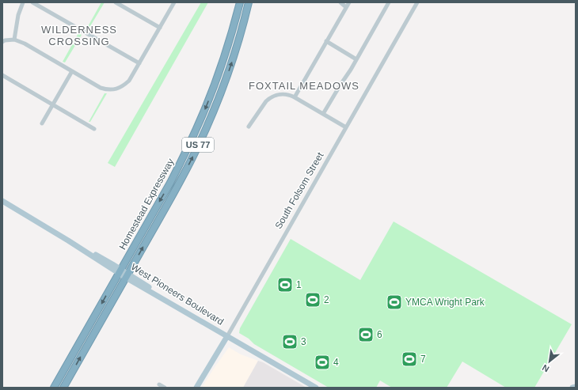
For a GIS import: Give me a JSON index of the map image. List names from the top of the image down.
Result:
{
  "streets": {
    "highway": ["US 77", "Homestead Expressway"],
    "main road": ["South Folsom Street", "West Pioneers Boulevard"]
  },
  "crossings": [
    ["South Folsom Street", "West Pioneers Boulevard"],
    ["Homestead Expressway", "West Pioneers Boulevard"]
  ],
  "districts": ["WILDERNESS CROSSING", "FOXTAIL MEADOWS"],
  "places": {
    "sports": [
      "1",
      "2",
      "YMCA Wright Park",
      "6",
      "3",
      "7",
      "4"
    ]
  },
  "north": "bottom left"
}
